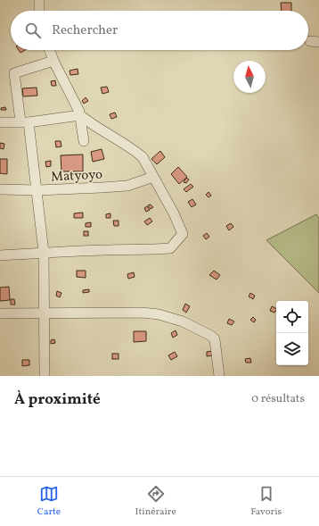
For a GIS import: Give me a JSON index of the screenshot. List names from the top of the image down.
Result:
{
  "streets": {
    "street": ["Matyoyo"]
  },
  "north": "top",
  "page": {
    "search": "Rechercher",
    "heading": ["À proximité", "0 résultats"],
    "nav": ["Carte", "Itinéraire", "Favoris"]
  }
}
